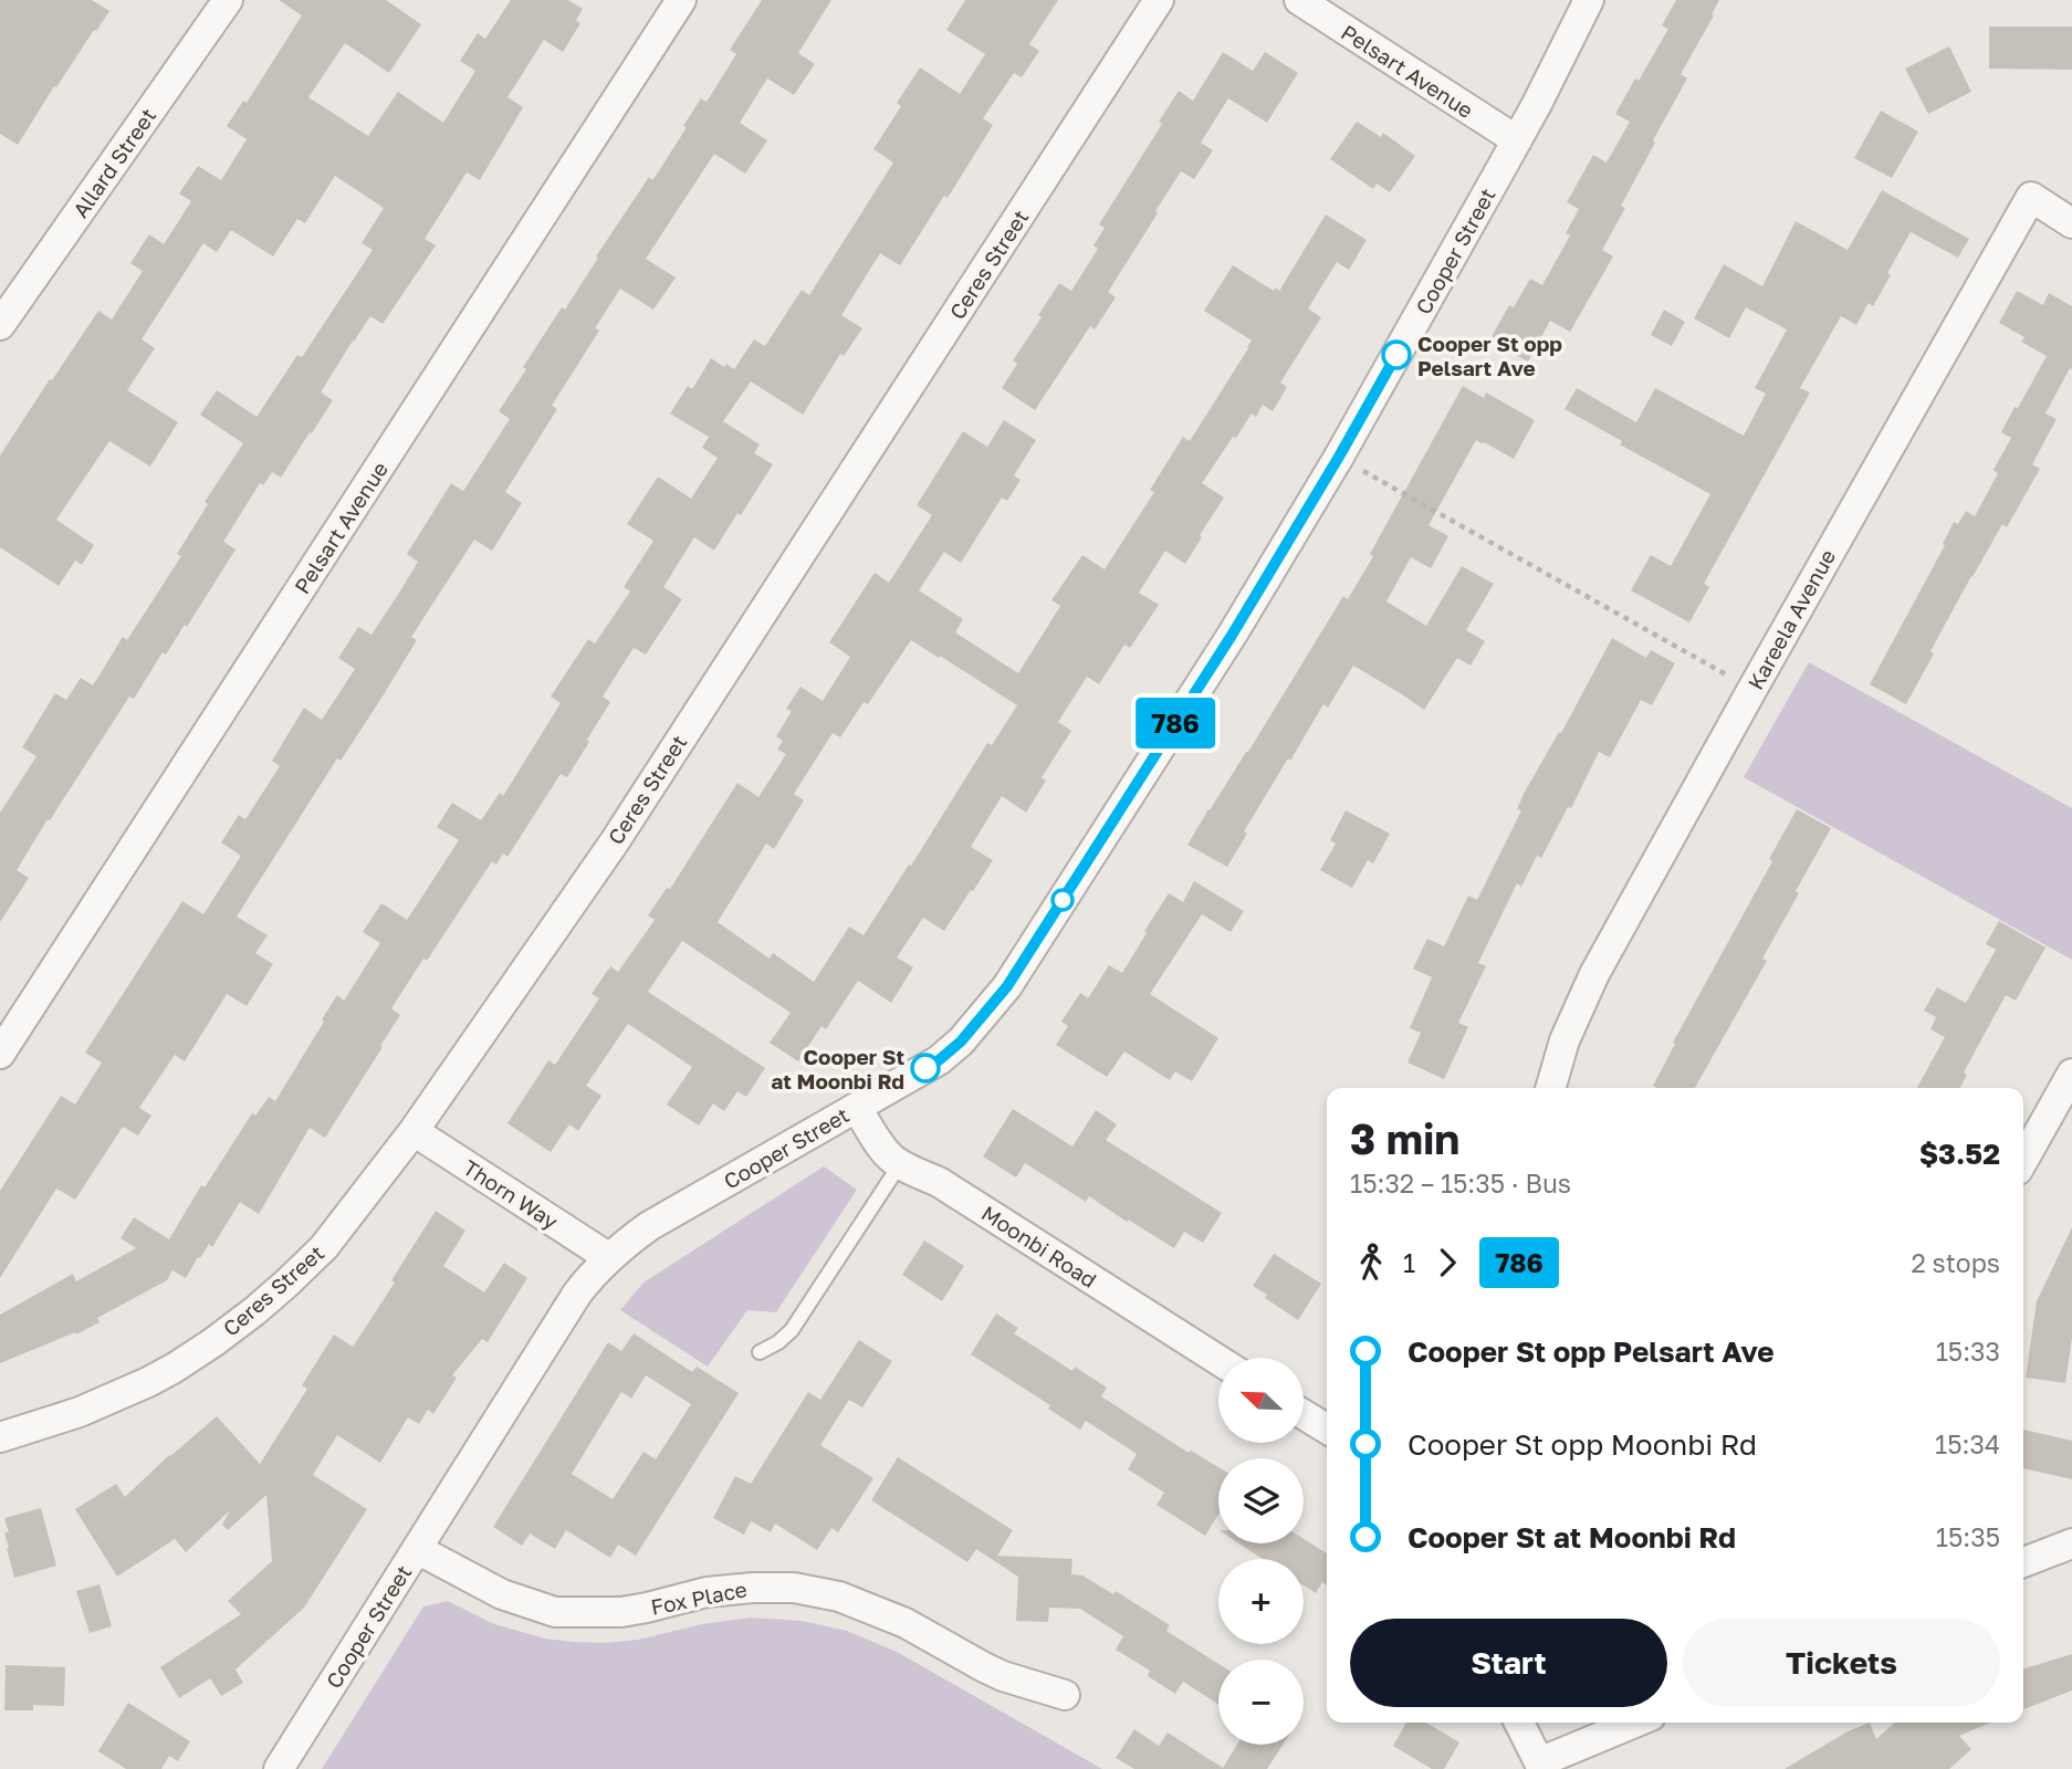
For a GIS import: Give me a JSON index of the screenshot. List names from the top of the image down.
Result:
{
  "streets": {
    "street": [
      "Pelsart Avenue",
      "Allard Street",
      "Cooper Street",
      "Ceres Street",
      "Kareela Avenue",
      "Thorn Way",
      "Moonbi Road",
      "Fox Place"
    ]
  },
  "crossings": [
    ["Pelsart Avenue", "Cooper Street"],
    ["Cooper Street", "Thorn Way"],
    ["Cooper Street", "Moonbi Road"],
    ["Cooper Street", "Fox Place"],
    ["Ceres Street", "Thorn Way"]
  ],
  "places": ["Cooper St opp Pelsart Ave", "Cooper St at Moonbi Rd"],
  "lines": ["bus line 786"],
  "north": "top left",
  "page": {
    "on_map": "786",
    "heading": ["3 min", "15:32 – 15:35 · Bus", "$3.52"],
    "legs": ["1", "786", "2 stops"],
    "list": [
      {
        "name": "Cooper St opp Pelsart Ave",
        "value": "15:33"
      },
      {
        "name": "Cooper St opp Moonbi Rd",
        "value": "15:34"
      },
      {
        "name": "Cooper St at Moonbi Rd",
        "value": "15:35"
      }
    ],
    "map_buttons": ["+", "−"],
    "buttons": ["Start", "Tickets"]
  }
}
